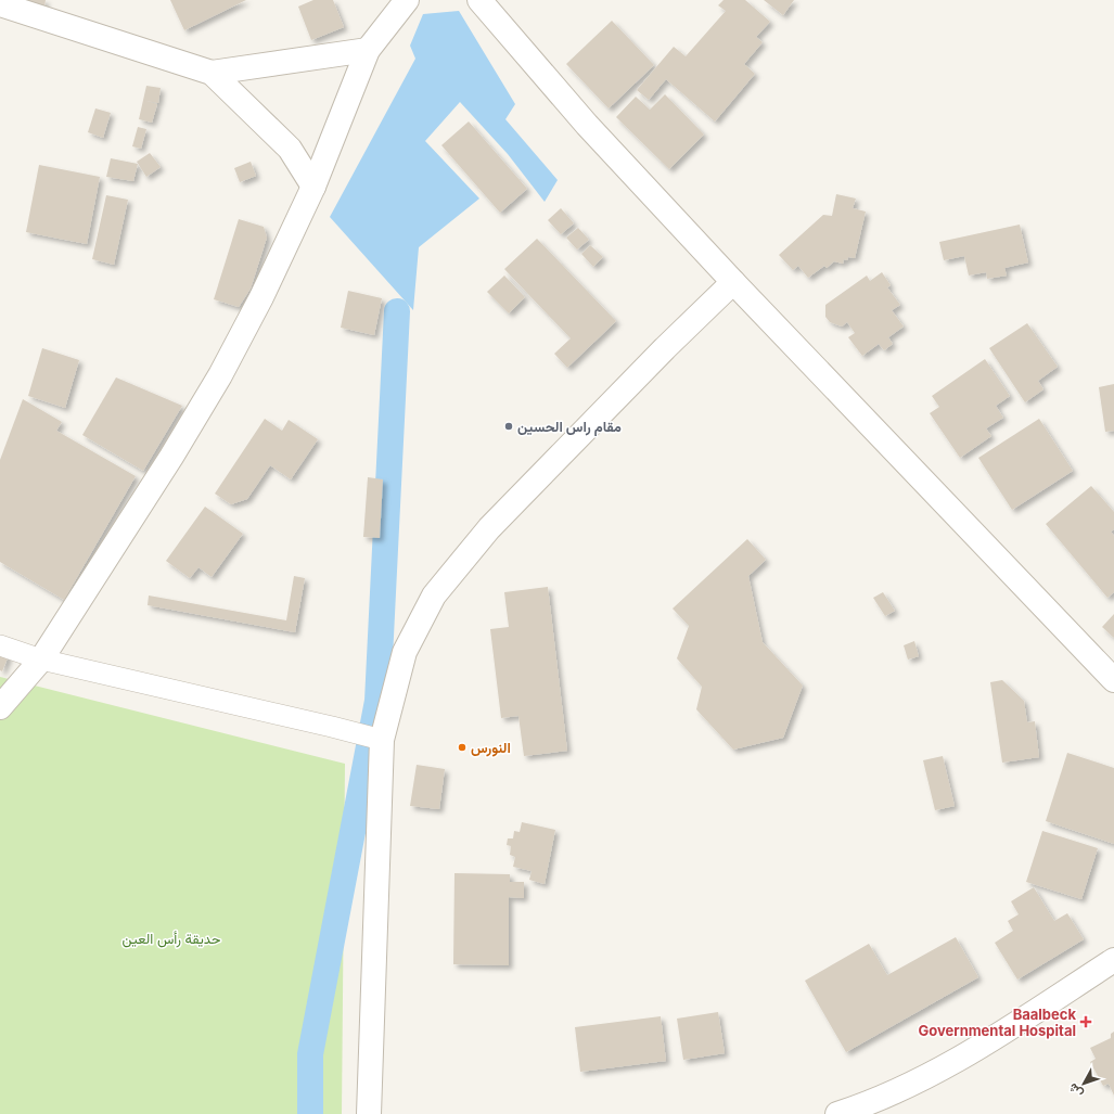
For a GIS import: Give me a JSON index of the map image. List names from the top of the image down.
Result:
{
  "parks": ["حديقة رأس العين"],
  "places": {
    "other": ["مقام راس الحسين", "النورس"],
    "health": ["Baalbeck Governmental Hospital"]
  },
  "north": "bottom left"
}
